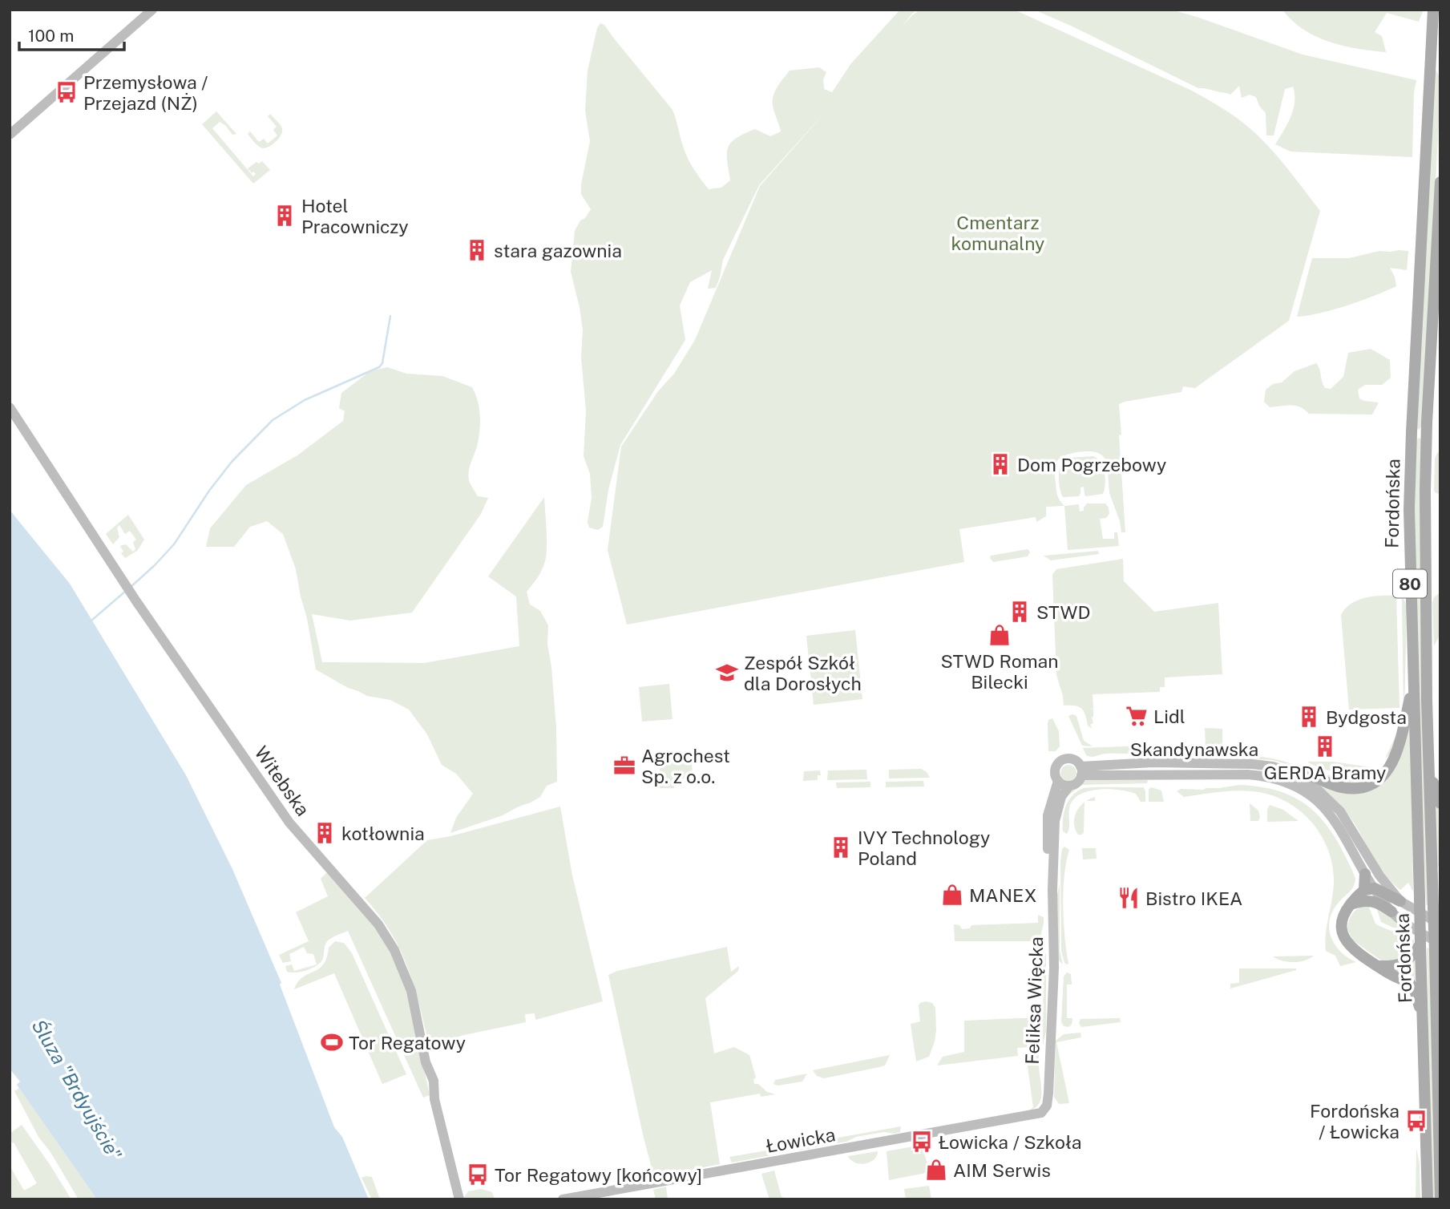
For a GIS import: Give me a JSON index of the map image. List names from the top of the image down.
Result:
{
  "streets": {
    "main road": ["Fordońska", "80"],
    "street": [
      "Skandynawska",
      "Witebska",
      "Feliksa Więcka",
      "Łowicka"
    ]
  },
  "crossings": [
    ["Skandynawska", "Feliksa Więcka"],
    ["Feliksa Więcka", "Łowicka"]
  ],
  "water": ["Śluza \"Brdyujście\""],
  "parks": ["Cmentarz komunalny"],
  "places": {
    "bus stop": [
      "Przemysłowa / Przejazd (NŻ)",
      "Fordońska / Łowicka",
      "Łowicka / Szkoła",
      "Tor Regatowy [końcowy]"
    ],
    "building": [
      "Hotel Pracowniczy",
      "stara gazownia",
      "Dom Pogrzebowy",
      "STWD",
      "Bydgosta",
      "GERDA Bramy",
      "kotłownia",
      "IVY Technology Poland"
    ],
    "shop": ["STWD Roman Bilecki", "MANEX", "AIM Serwis"],
    "school or university": ["Zespół Szkół dla Dorosłych"],
    "supermarket": ["Lidl"],
    "office": ["Agrochest Sp. z o.o."],
    "restaurant": ["Bistro IKEA"],
    "sports": ["Tor Regatowy"]
  },
  "scale_bar": "100 m"
}
